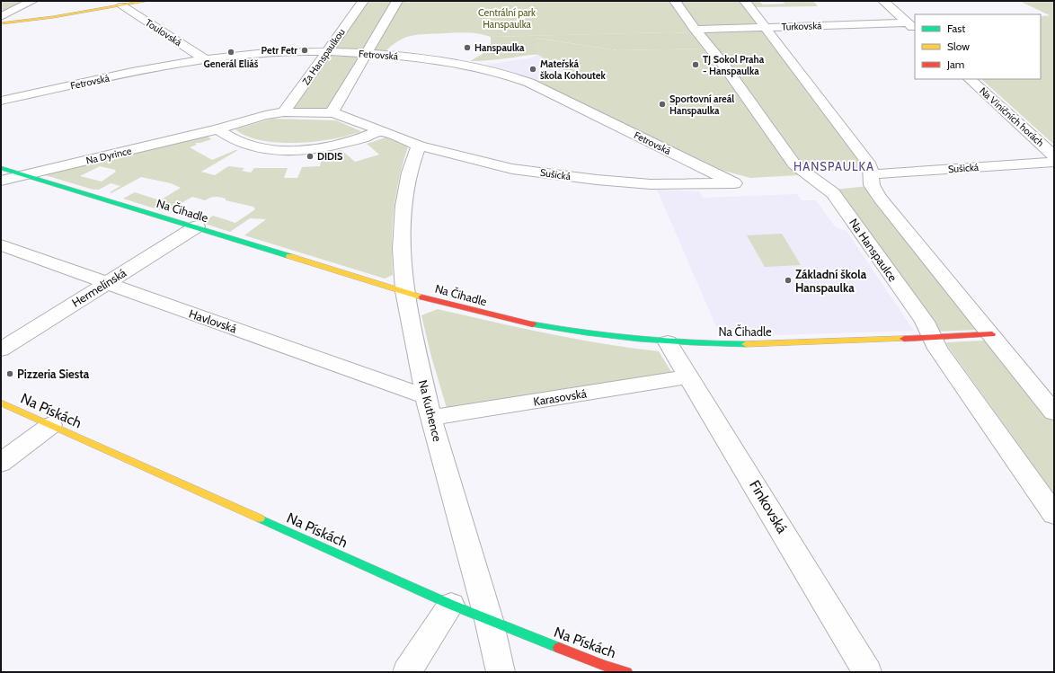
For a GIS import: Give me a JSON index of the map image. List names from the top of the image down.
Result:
{
  "streets": {
    "street": [
      "Turkovská",
      "Toulovská",
      "Fetrovská",
      "Za Hanspaulkou",
      "Na Viničních horách",
      "Na Dyrince",
      "Sušická",
      "Na Čihadle",
      "Na Hanspaulce",
      "Hermelínská",
      "Havlovská",
      "Karasovská",
      "Na Pískách",
      "Na Kuthence",
      "Finkovská"
    ]
  },
  "crossings": [
    ["Turkovská", "Na Hanspaulce"],
    ["Toulovská", "Fetrovská"],
    ["Fetrovská", "Za Hanspaulkou"],
    ["Fetrovská", "Sušická"],
    ["Na Dyrince", "Na Čihadle"],
    ["Sušická", "Na Kuthence"],
    ["Na Čihadle", "Na Hanspaulce"],
    ["Na Čihadle", "Hermelínská"],
    ["Na Čihadle", "Na Kuthence"],
    ["Na Čihadle", "Finkovská"],
    ["Hermelínská", "Havlovská"],
    ["Havlovská", "Karasovská"],
    ["Havlovská", "Na Kuthence"],
    ["Karasovská", "Na Kuthence"],
    ["Karasovská", "Finkovská"],
    ["Na Pískách", "Na Kuthence"]
  ],
  "districts": ["HANSPAULKA"],
  "parks": ["Centrální park Hanspaulka"],
  "places": [
    "Hanspaulka",
    "Petr Fetr",
    "Generál Eliáš",
    "TJ Sokol Praha - Hanspaulka",
    "Mateřská škola Kohoutek",
    "Sportovní areál Hanspaulka",
    "DIDIS",
    "Základní škola Hanspaulka",
    "Pizzeria Siesta"
  ],
  "legend": ["Fast", "Slow", "Jam"]
}
